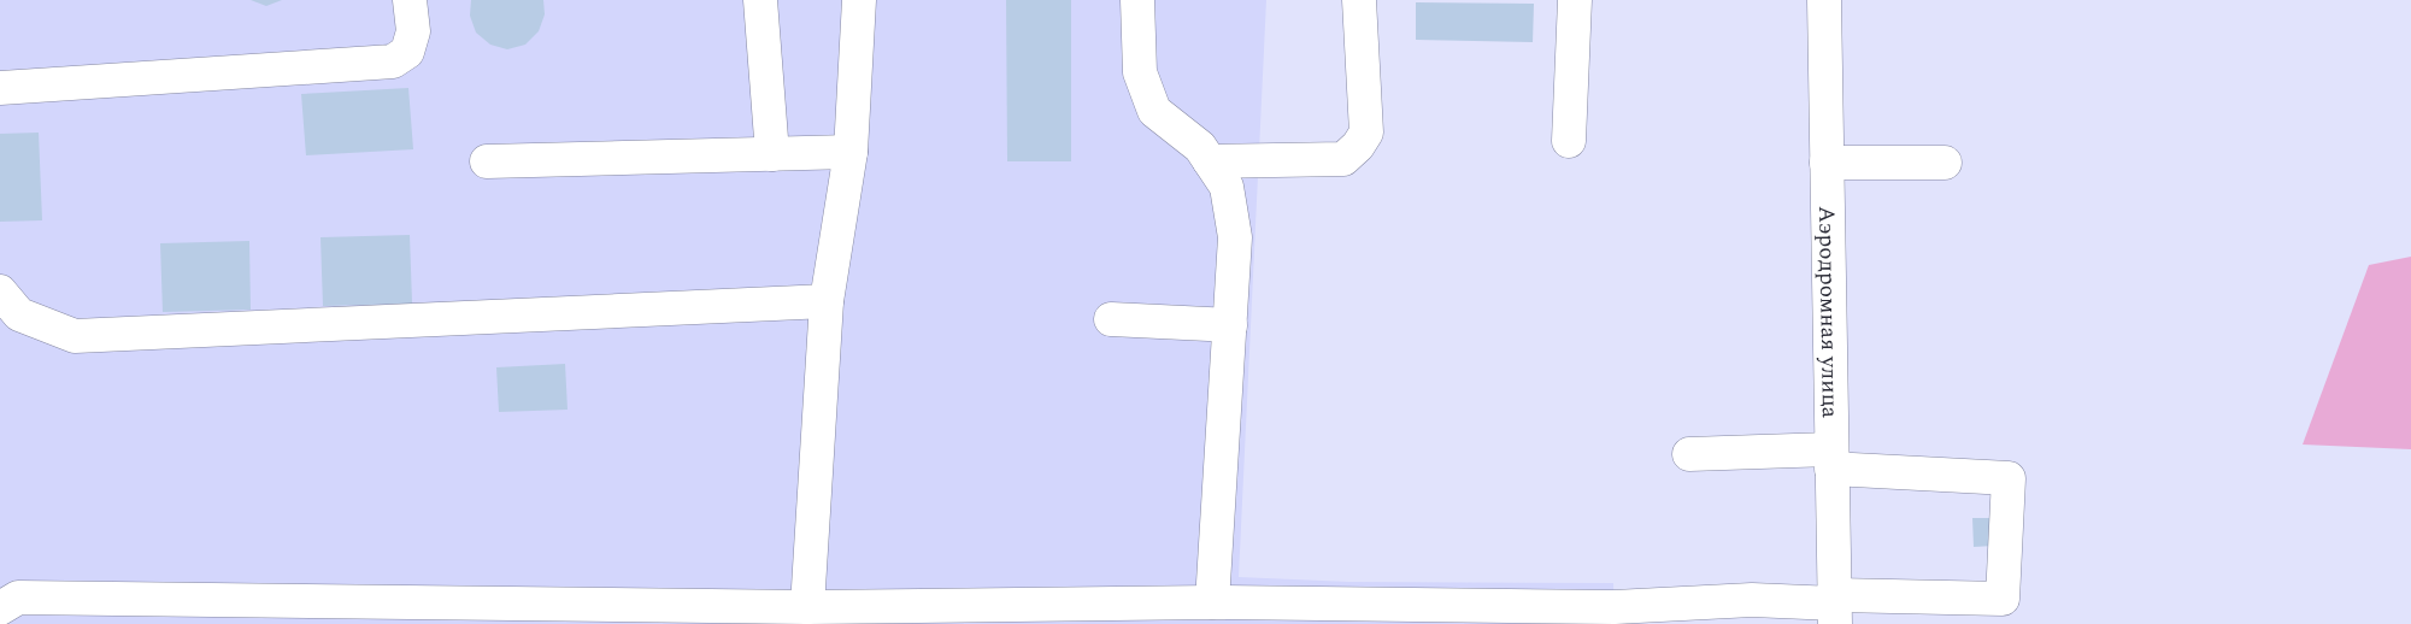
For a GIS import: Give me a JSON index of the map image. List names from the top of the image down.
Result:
{
  "streets": {
    "street": ["Аэродромная улица"]
  }
}
